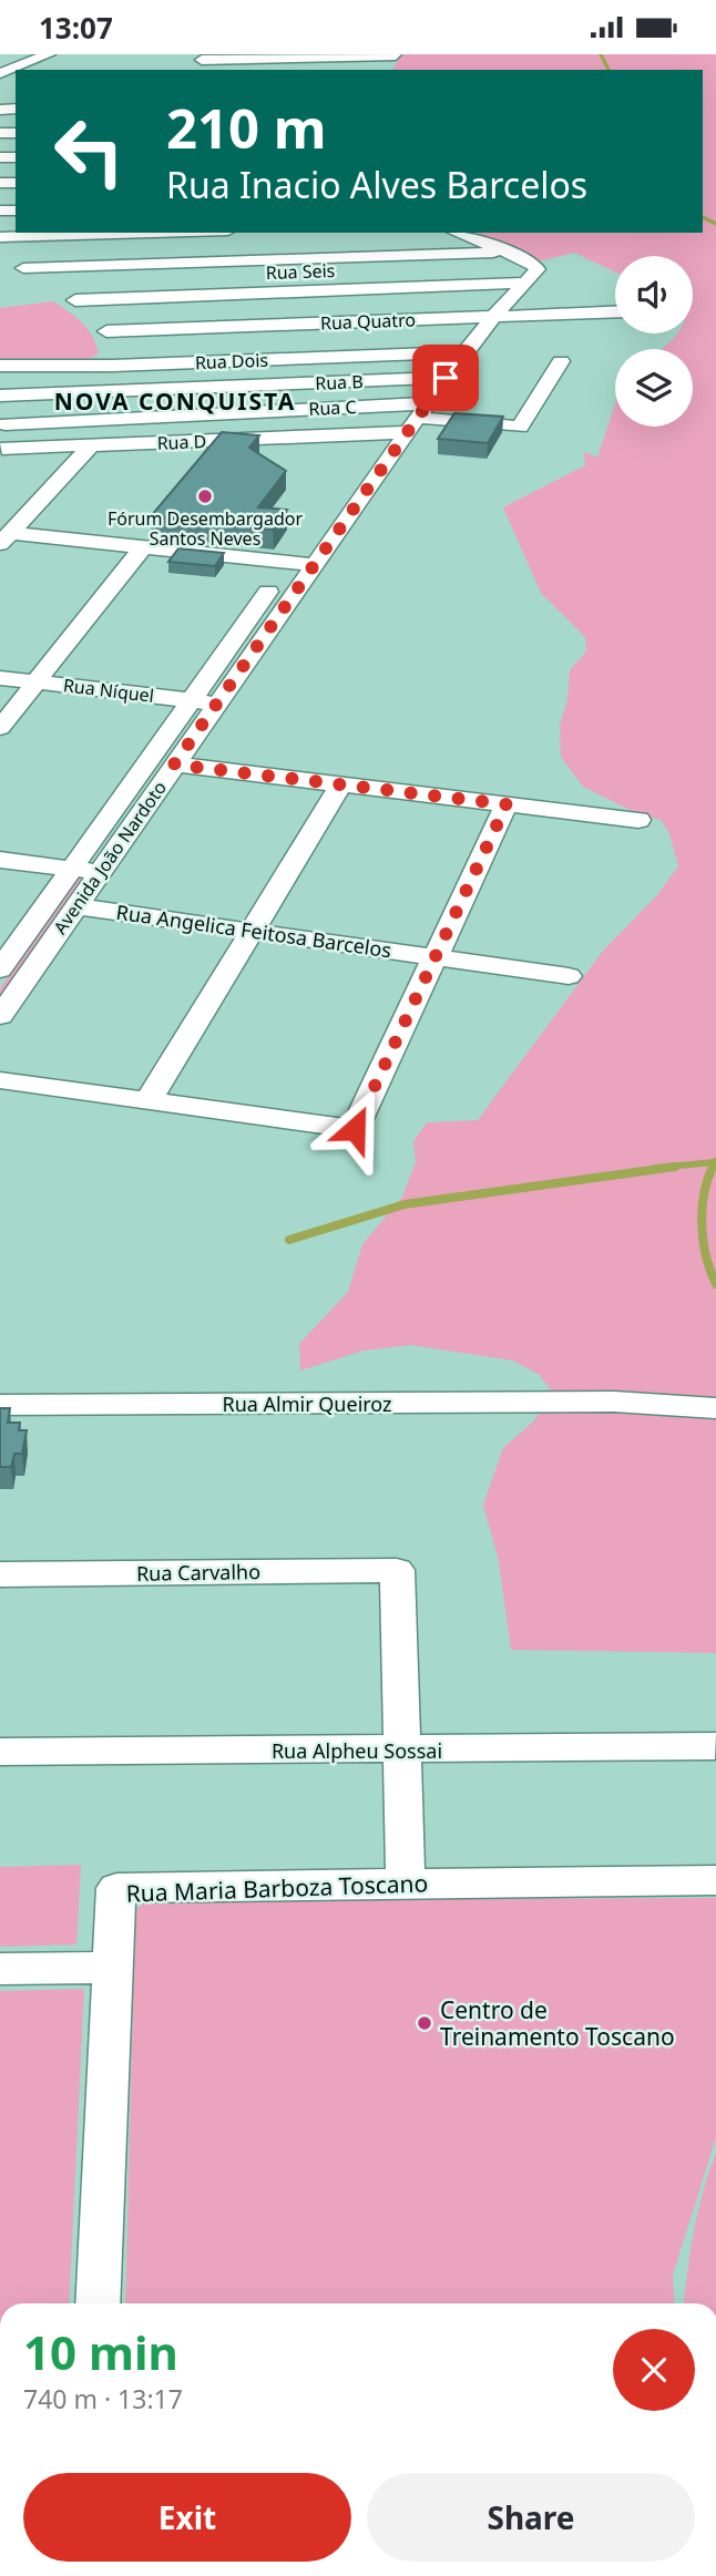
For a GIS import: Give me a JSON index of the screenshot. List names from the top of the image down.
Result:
{
  "streets": {
    "street": [
      "Rua Seis",
      "Rua Quatro",
      "Rua Dois",
      "Rua B",
      "Rua C",
      "Rua D",
      "Rua Níquel",
      "Avenida João Nardoto",
      "Rua Angelica Feitosa Barcelos",
      "Rua Almir Queiroz",
      "Rua Carvalho",
      "Rua Alpheu Sossai",
      "Rua Maria Barboza Toscano"
    ]
  },
  "crossings": [
    ["Rua C", "Rua D"],
    ["Rua C", "Avenida João Nardoto"],
    ["Rua D", "Avenida João Nardoto"],
    ["Rua Níquel", "Avenida João Nardoto"],
    ["Avenida João Nardoto", "Rua Angelica Feitosa Barcelos"],
    ["Rua Carvalho", "Rua Alpheu Sossai"]
  ],
  "districts": ["NOVA CONQUISTA"],
  "places": ["Fórum Desembargador Santos Neves", "Centro de Treinamento Toscano"],
  "page": {
    "status": "13:07",
    "turn": ["210 m", "Rua Inacio Alves Barcelos"],
    "heading": ["10 min", "740 m · 13:17"],
    "buttons": ["Exit", "Share"]
  }
}
